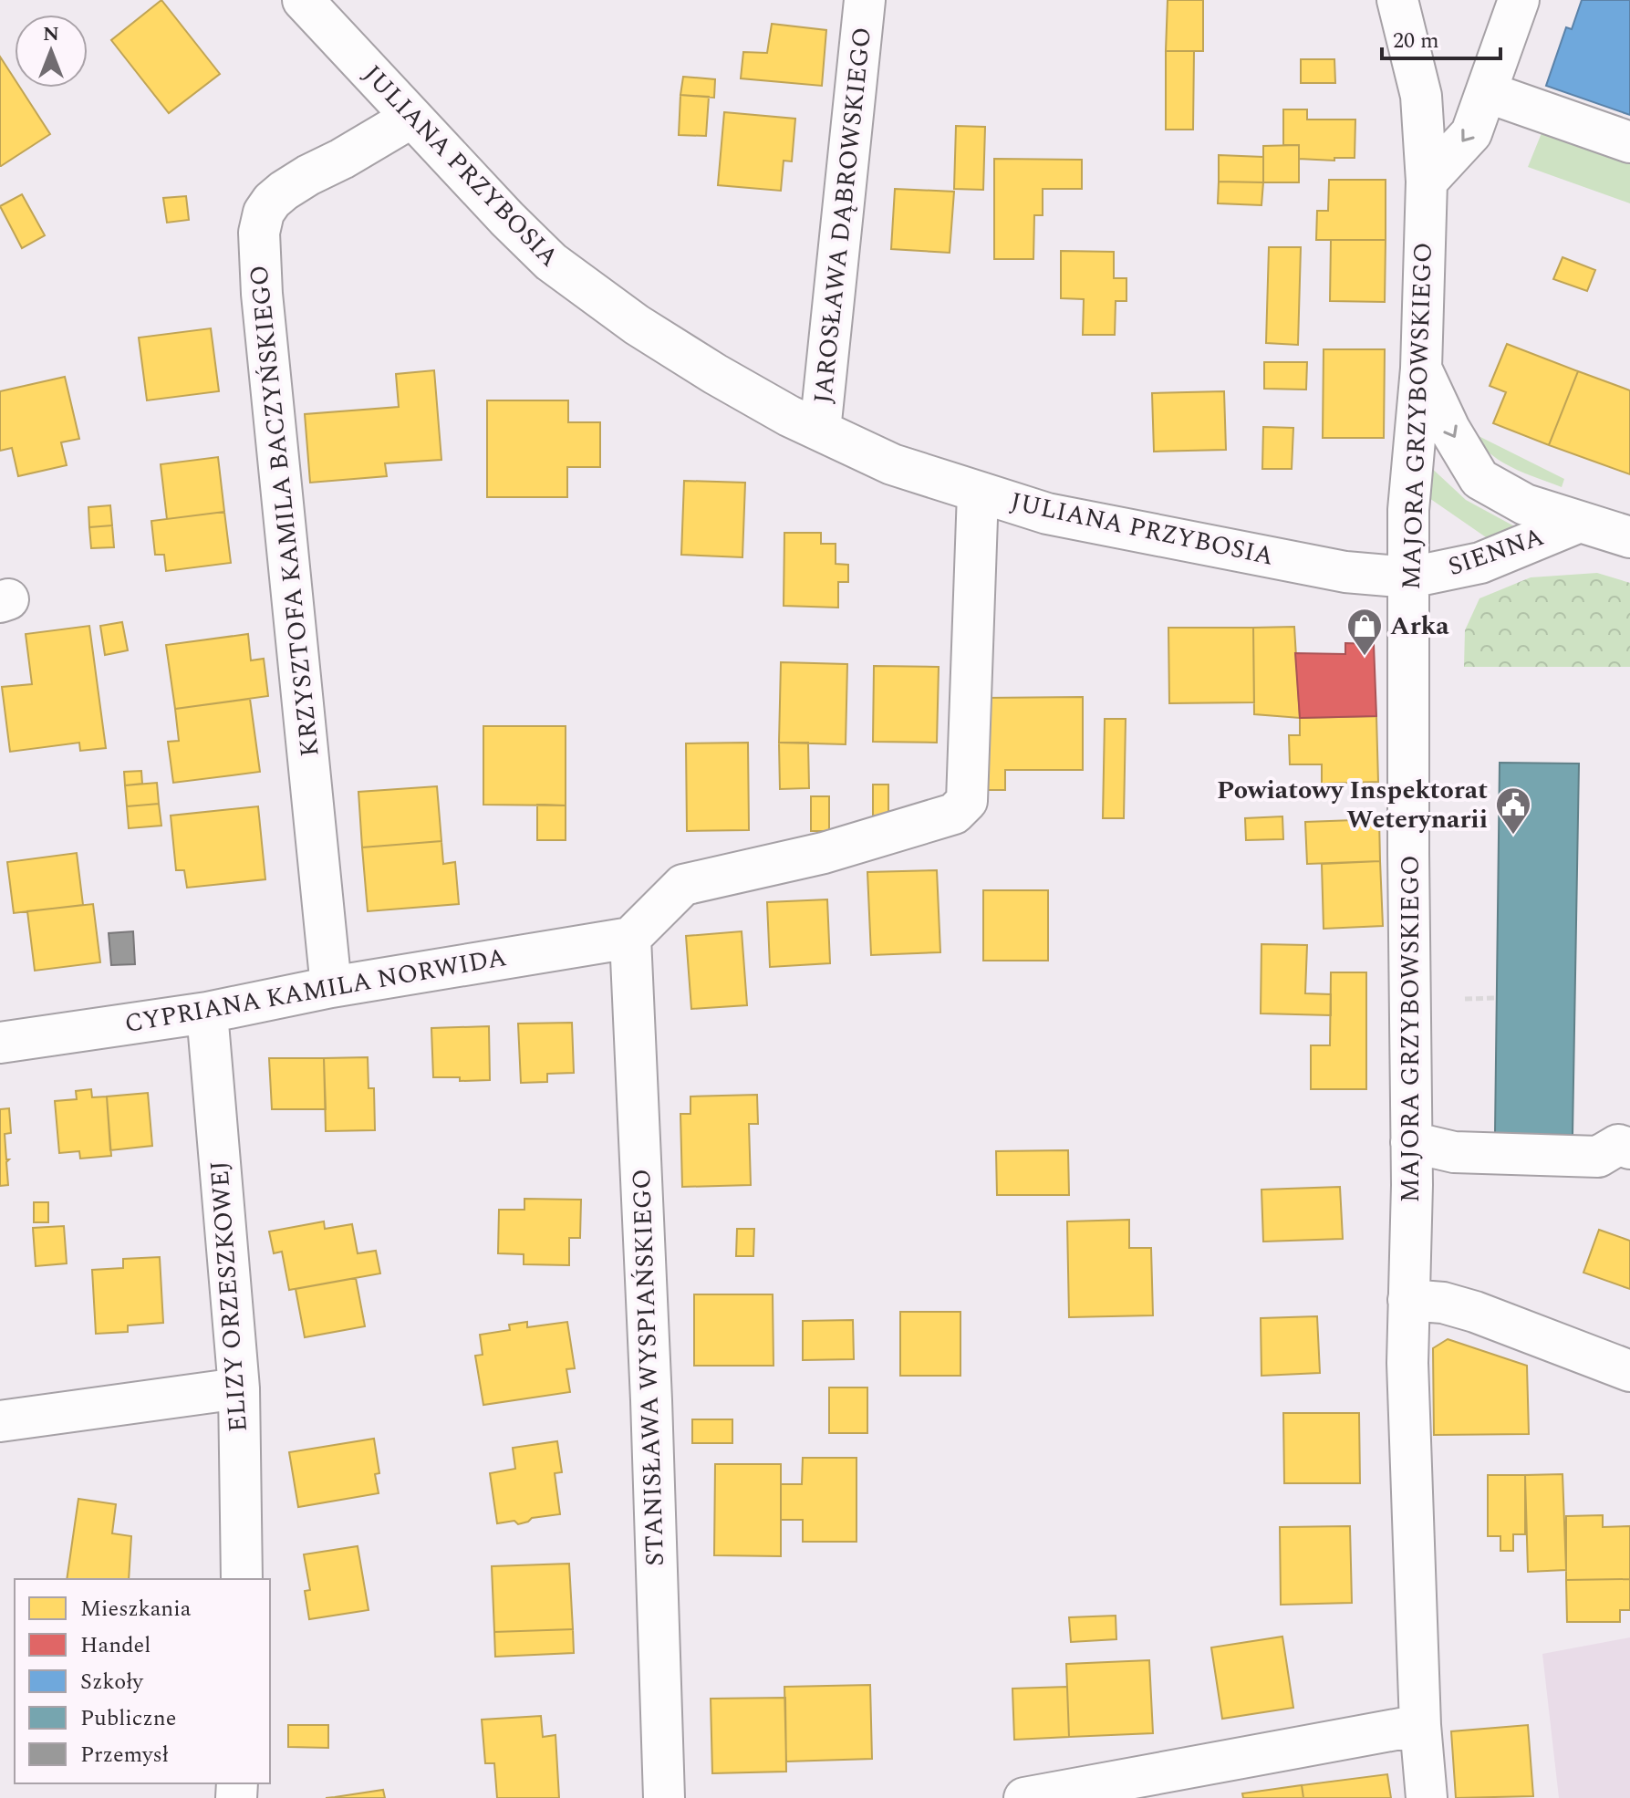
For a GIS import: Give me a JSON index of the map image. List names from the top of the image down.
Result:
{
  "streets": {
    "street": [
      "JULIANA PRZYBOSIA",
      "JAROSŁAWA DĄBROWSKIEGO",
      "MAJORA GRZYBOWSKIEGO",
      "KRZYSZTOFA KAMILA BACZYŃSKIEGO",
      "SIENNA",
      "CYPRIANA KAMILA NORWIDA",
      "ELIZY ORZESZKOWEJ",
      "STANISŁAWA WYSPIAŃSKIEGO"
    ]
  },
  "crossings": [
    ["JULIANA PRZYBOSIA", "JAROSŁAWA DĄBROWSKIEGO"],
    ["JULIANA PRZYBOSIA", "MAJORA GRZYBOWSKIEGO"],
    ["JULIANA PRZYBOSIA", "KRZYSZTOFA KAMILA BACZYŃSKIEGO"],
    ["JULIANA PRZYBOSIA", "SIENNA"],
    ["MAJORA GRZYBOWSKIEGO", "SIENNA"],
    ["KRZYSZTOFA KAMILA BACZYŃSKIEGO", "CYPRIANA KAMILA NORWIDA"],
    ["CYPRIANA KAMILA NORWIDA", "ELIZY ORZESZKOWEJ"],
    ["CYPRIANA KAMILA NORWIDA", "STANISŁAWA WYSPIAŃSKIEGO"]
  ],
  "one_way": ["SIENNA"],
  "places": {
    "shop": ["Arka"],
    "public building": ["Powiatowy Inspektorat Weterynarii"]
  },
  "legend": [
    "Mieszkania",
    "Handel",
    "Szkoły",
    "Publiczne",
    "Przemysł"
  ],
  "scale_bar": "20 m",
  "north": "top"
}
